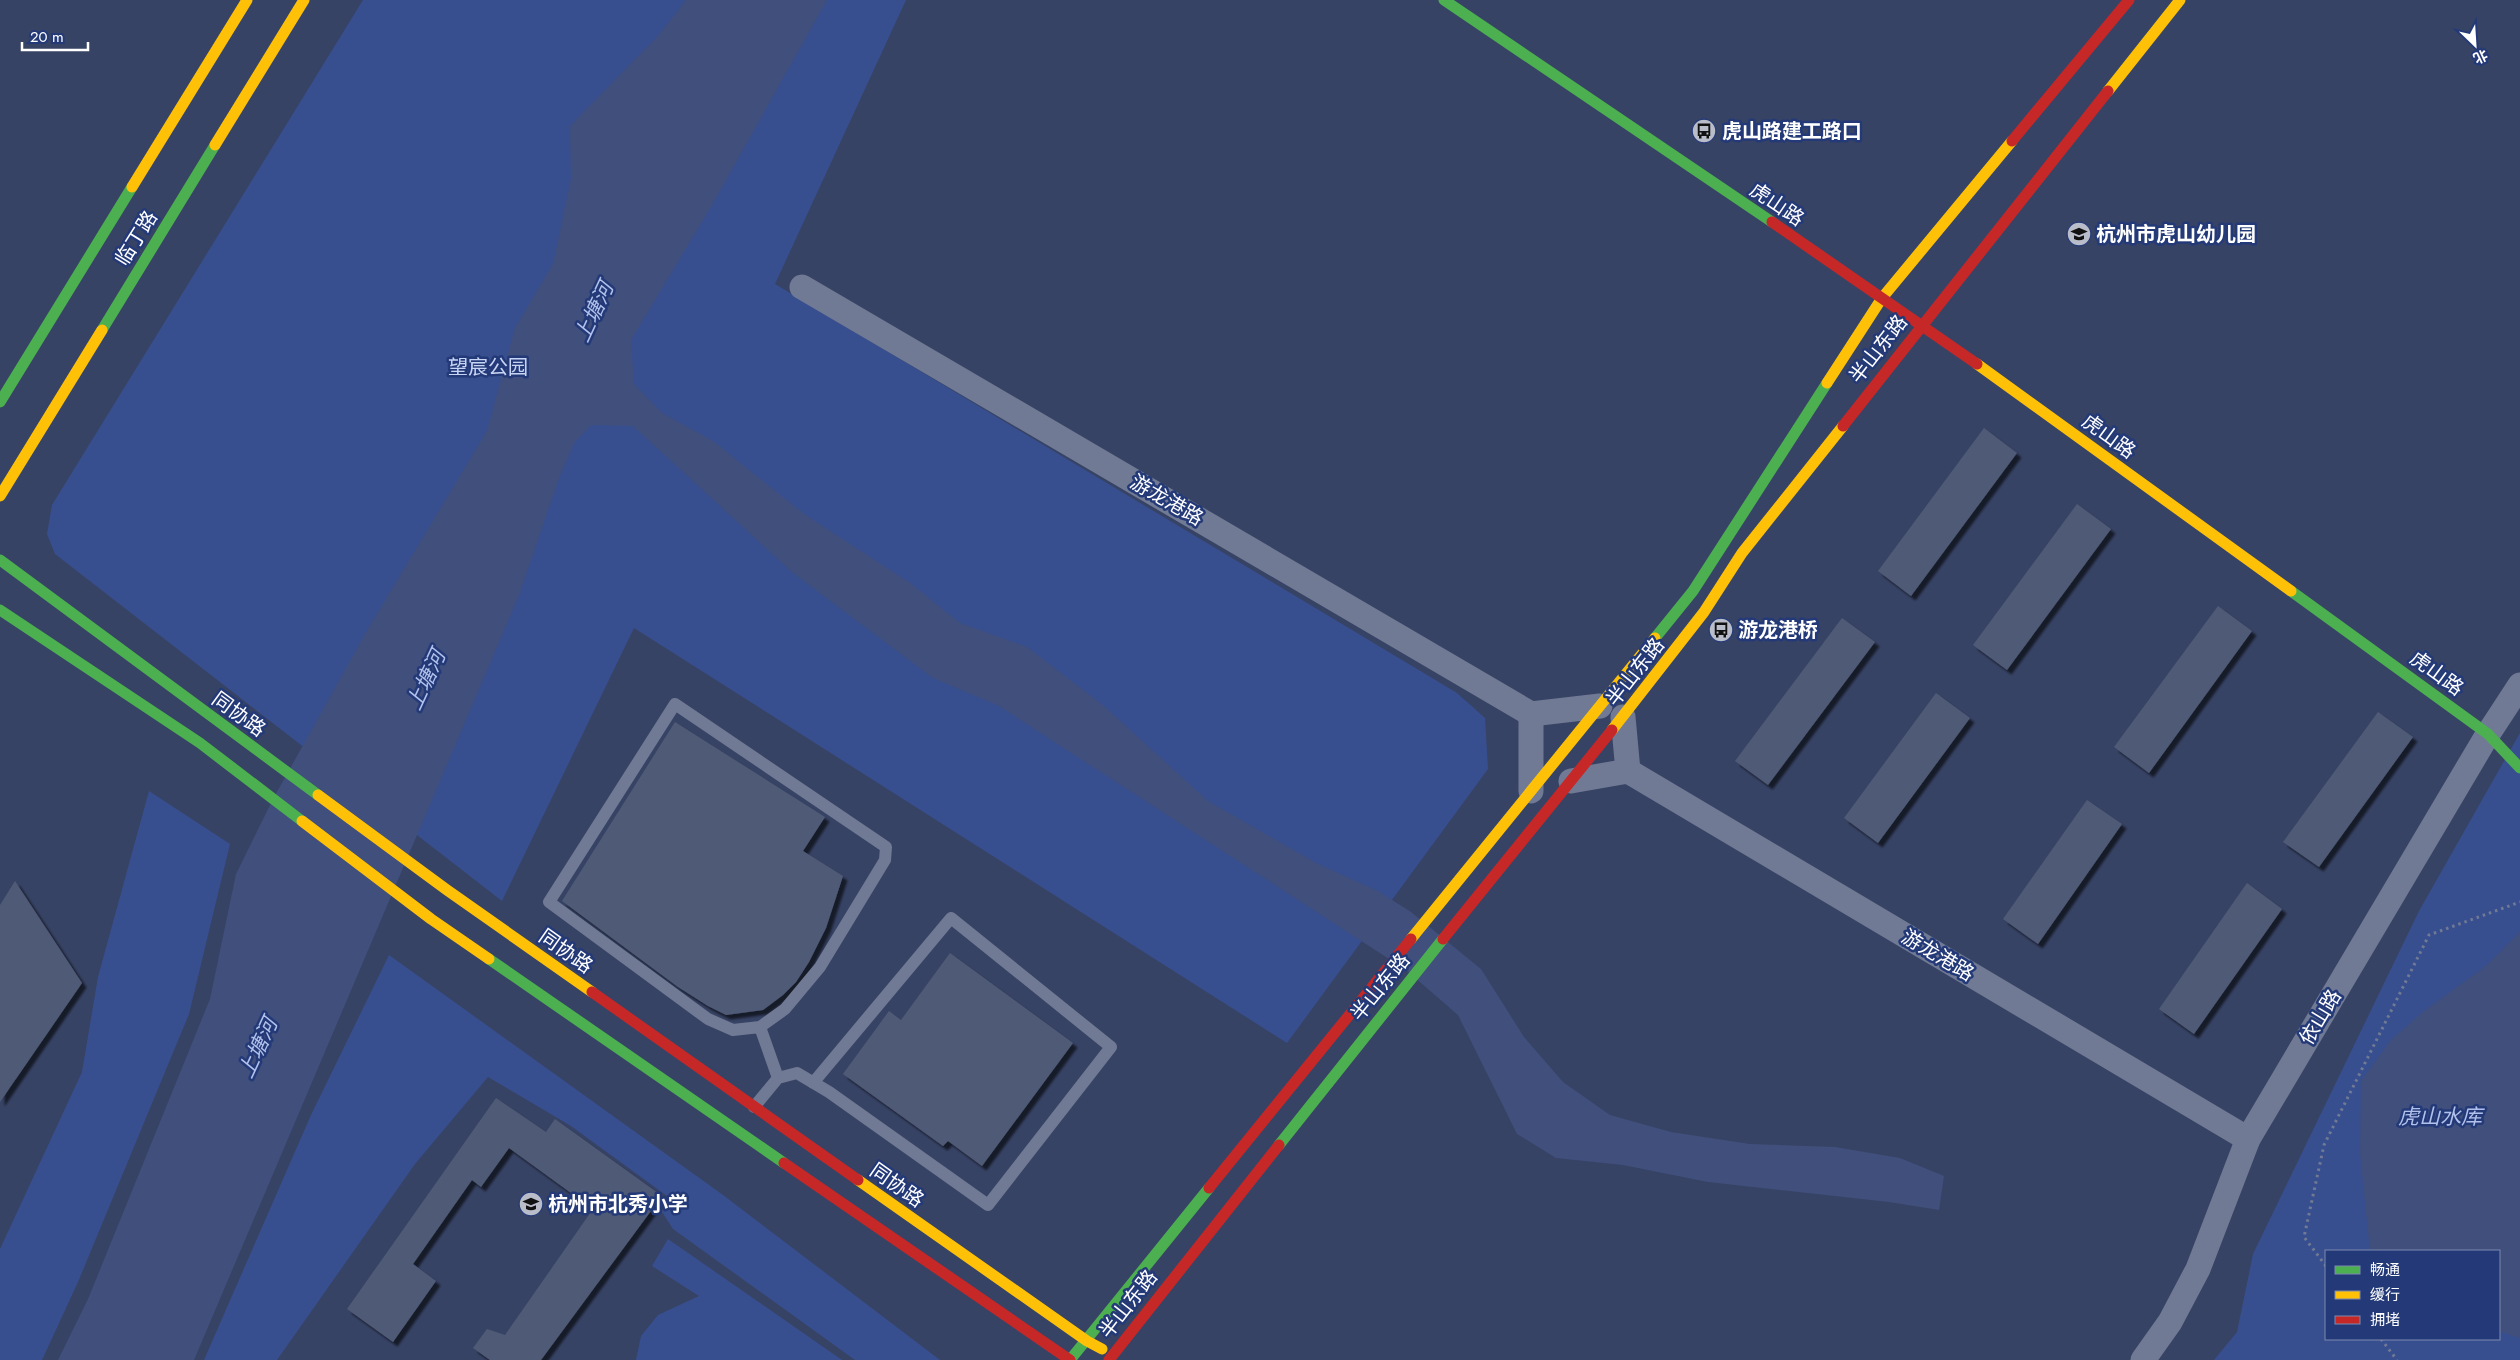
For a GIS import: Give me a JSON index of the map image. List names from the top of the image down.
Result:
{
  "streets": {
    "main road": [
      "虎山路",
      "临丁路",
      "半山东路",
      "同协路"
    ],
    "street": ["游龙港路", "依山路"]
  },
  "crossings": [
    ["虎山路", "半山东路"],
    ["虎山路", "依山路"],
    ["半山东路", "同协路"],
    ["游龙港路", "依山路"]
  ],
  "water": ["上塘河", "虎山水库"],
  "parks": ["望宸公园"],
  "places": {
    "bus stop": ["虎山路建工路口", "游龙港桥"],
    "school or university": ["杭州市虎山幼儿园", "杭州市北秀小学"]
  },
  "legend": ["畅通", "缓行", "拥堵"],
  "scale_bar": "20 m",
  "north": "bottom right"
}
